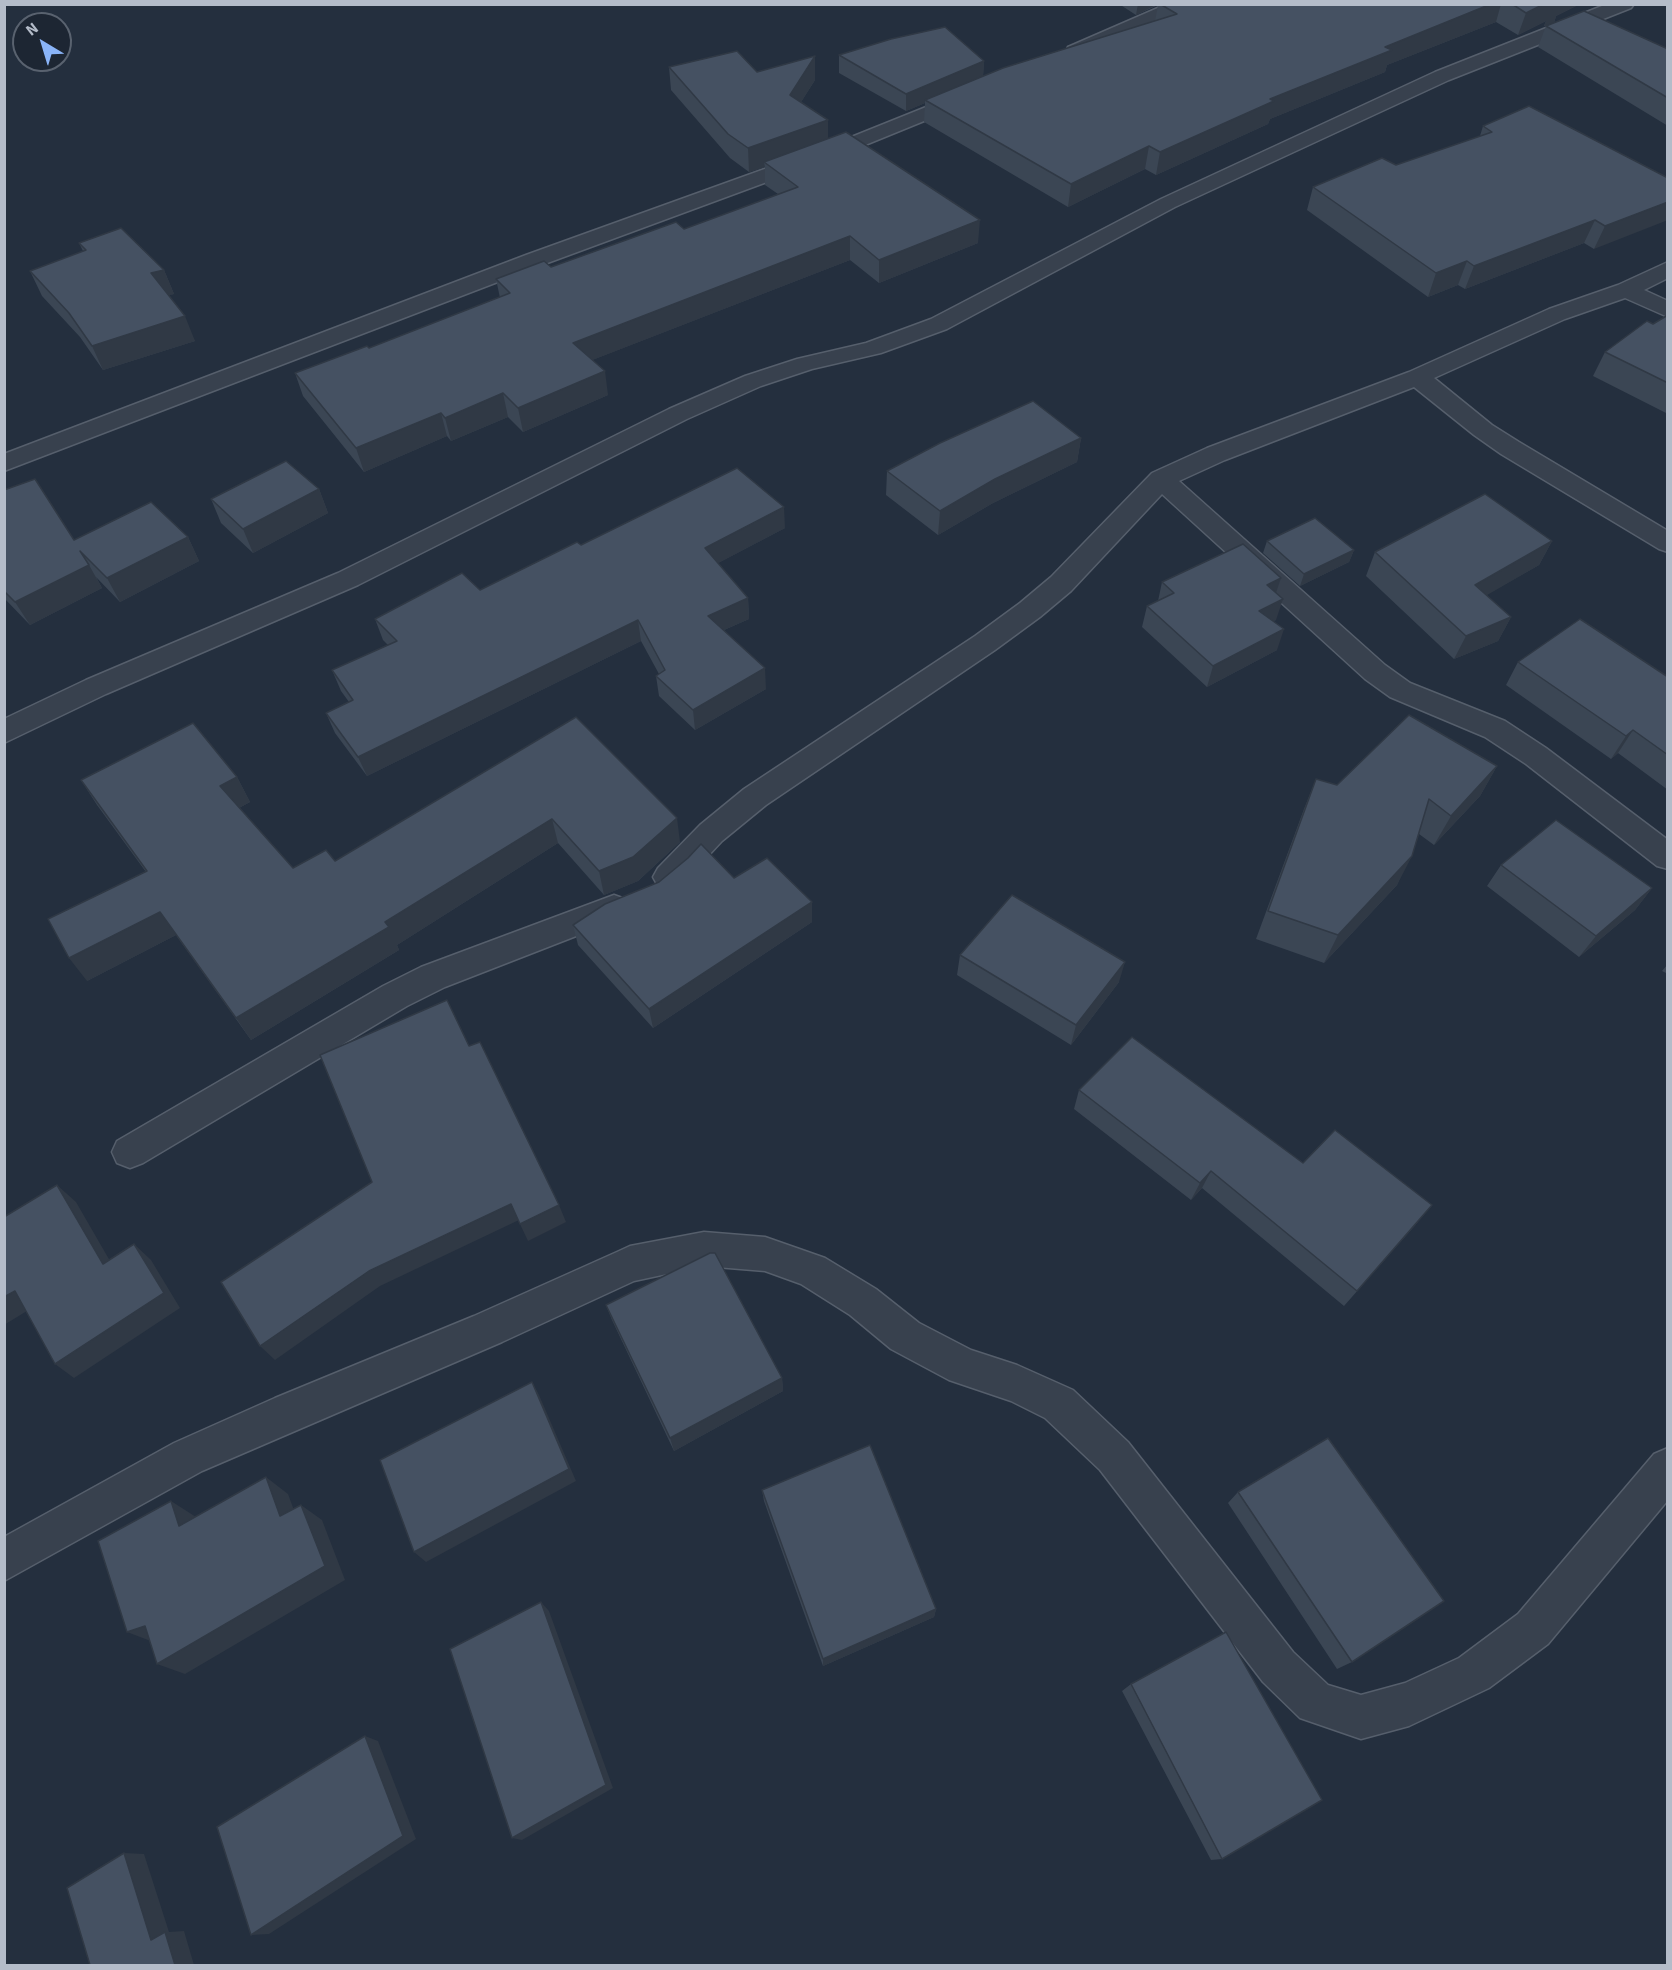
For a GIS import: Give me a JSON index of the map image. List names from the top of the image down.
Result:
{
  "north": "top left"
}
